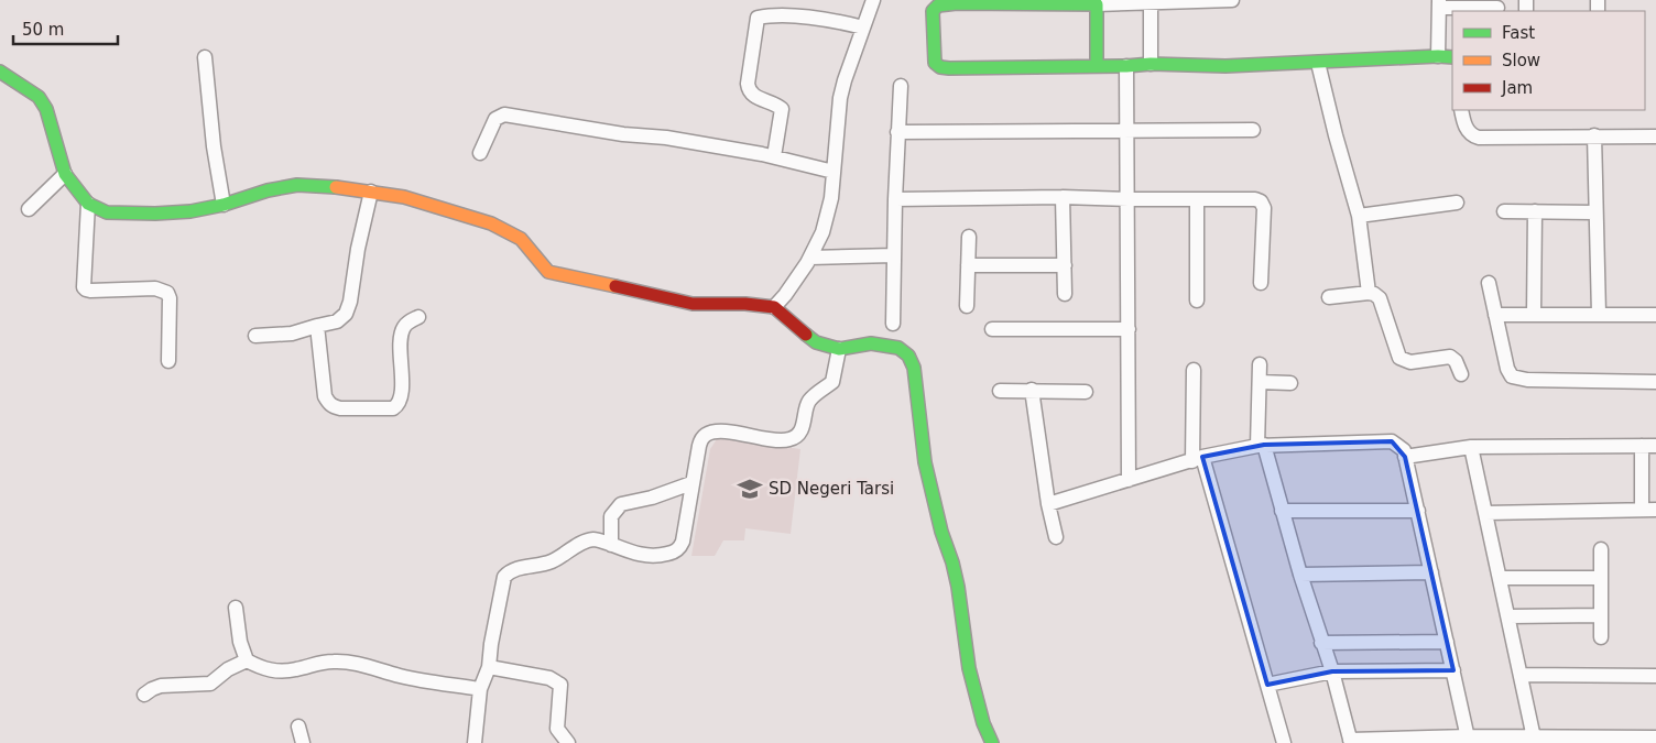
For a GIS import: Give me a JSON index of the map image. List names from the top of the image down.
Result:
{
  "places": {
    "school or university": ["SD Negeri Tarsi"]
  },
  "legend": ["Fast", "Slow", "Jam"],
  "scale_bar": "50 m"
}
